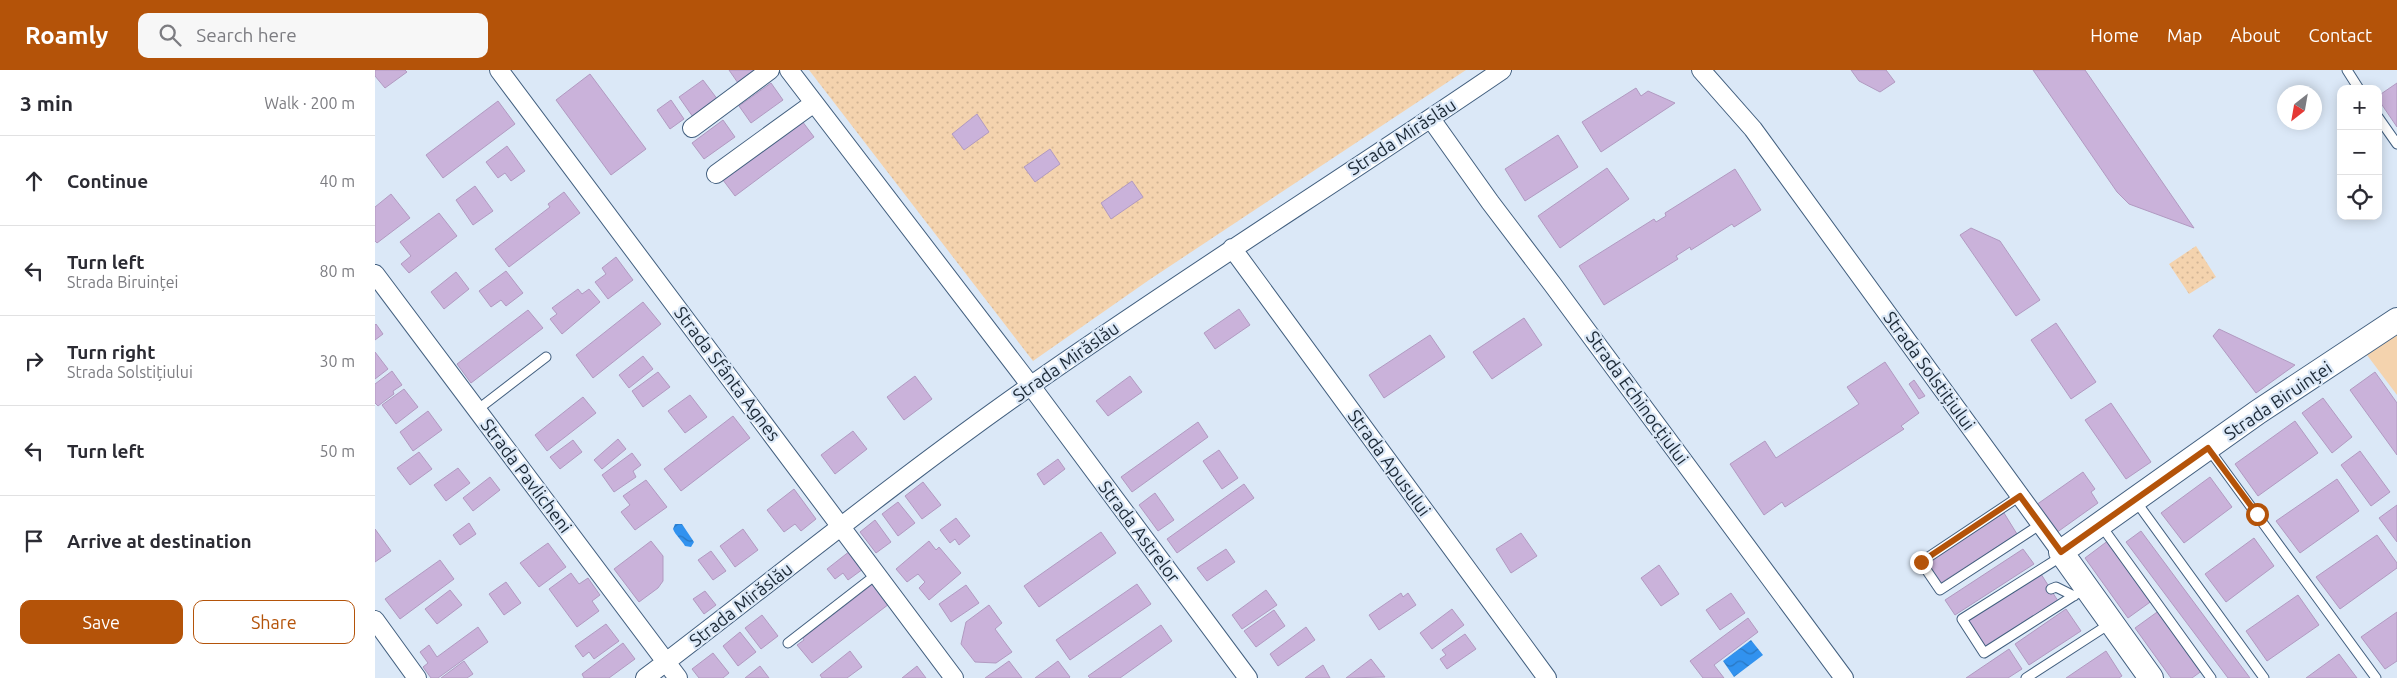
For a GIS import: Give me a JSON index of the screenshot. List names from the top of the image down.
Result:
{
  "streets": {
    "street": [
      "Strada Mirăslău",
      "Strada Solstițiului",
      "Strada Sfânta Agnes",
      "Strada Echinocțiului",
      "Strada Biruinței",
      "Strada Apusului",
      "Strada Pavlicheni",
      "Strada Astrelor"
    ]
  },
  "crossings": [
    ["Strada Mirăslău", "Strada Sfânta Agnes"],
    ["Strada Mirăslău", "Strada Echinocțiului"],
    ["Strada Mirăslău", "Strada Apusului"],
    ["Strada Mirăslău", "Strada Pavlicheni"],
    ["Strada Mirăslău", "Strada Astrelor"],
    ["Strada Solstițiului", "Strada Biruinței"]
  ],
  "north": "bottom left",
  "page": {
    "header": "Roamly",
    "search": "Search here",
    "nav": [
      "Home",
      "Map",
      "About",
      "Contact"
    ],
    "heading": ["3 min", "Walk · 200 m"],
    "map_buttons": ["+", "−"],
    "list": [
      ["Continue", "40 m"],
      ["Turn left", "Strada Biruinței", "80 m"],
      ["Turn right", "Strada Solstițiului", "30 m"],
      ["Turn left", "50 m"],
      "Arrive at destination"
    ],
    "buttons": ["Save", "Share"]
  }
}
